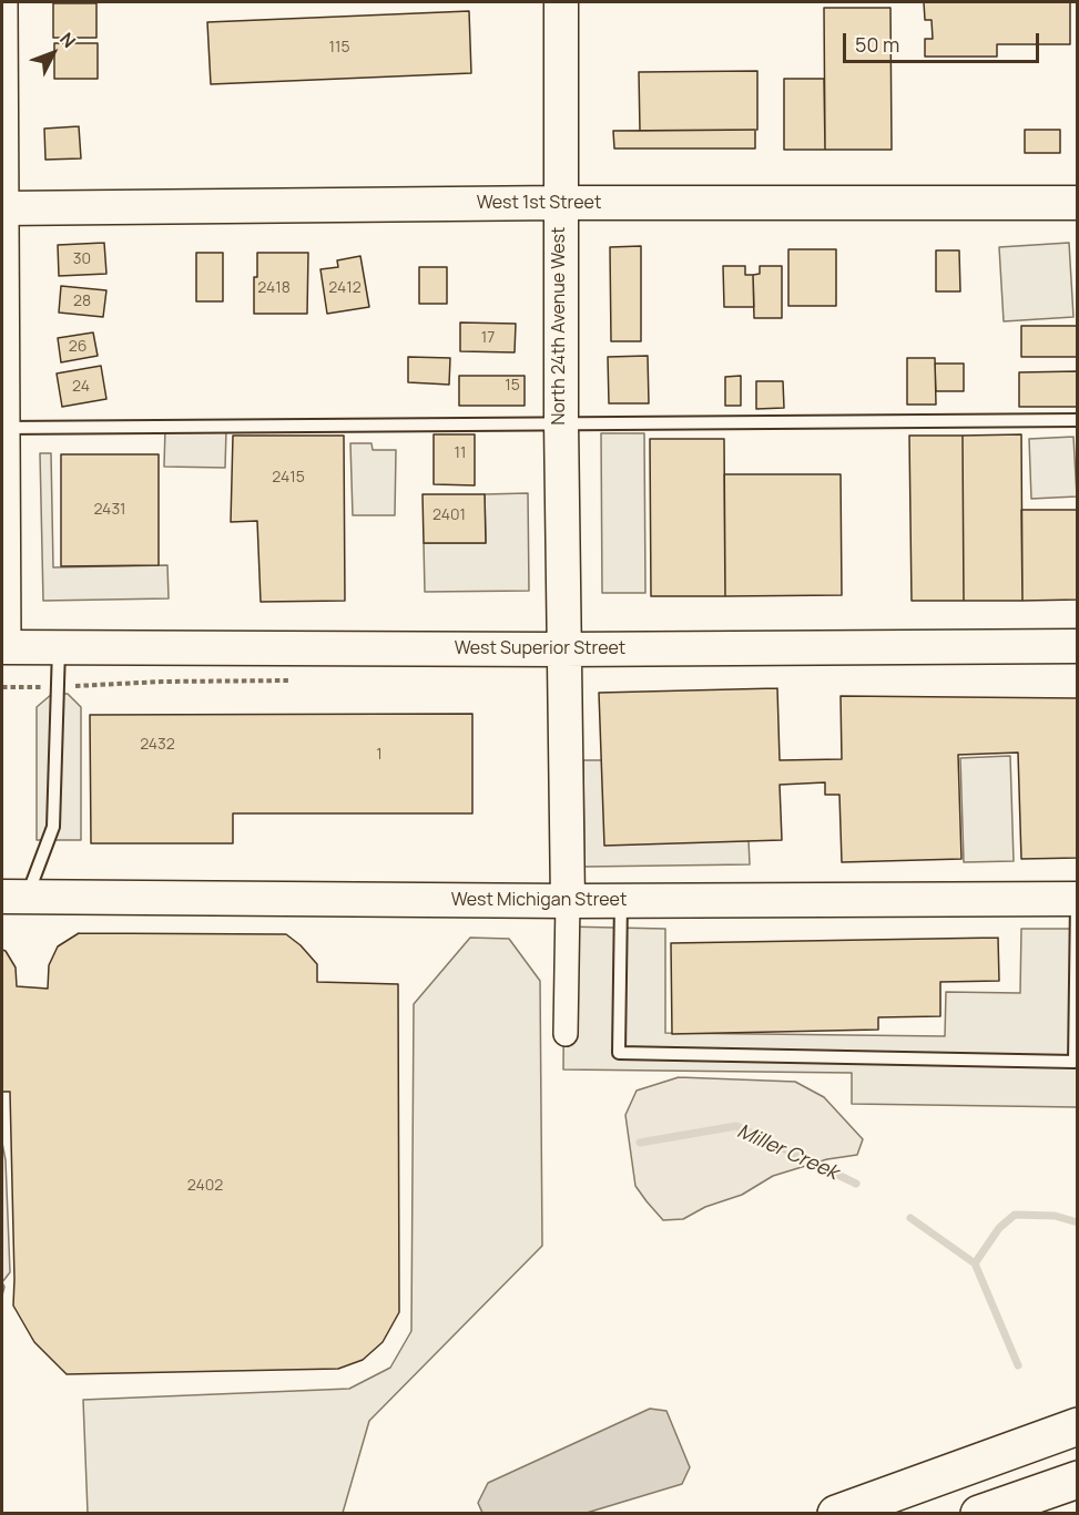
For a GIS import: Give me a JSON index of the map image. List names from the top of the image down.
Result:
{
  "streets": {
    "street": [
      "West 1st Street",
      "North 24th Avenue West",
      "West Superior Street",
      "West Michigan Street"
    ]
  },
  "crossings": [
    ["West 1st Street", "North 24th Avenue West"],
    ["North 24th Avenue West", "West Superior Street"],
    ["North 24th Avenue West", "West Michigan Street"]
  ],
  "water": ["Miller Creek"],
  "house_numbers": [
    "115",
    "30",
    "2418",
    "2412",
    "28",
    "17",
    "26",
    "15",
    "24",
    "11",
    "2415",
    "2431",
    "2401",
    "2432",
    "1",
    "2402"
  ],
  "scale_bar": "50 m",
  "north": "top right"
}
